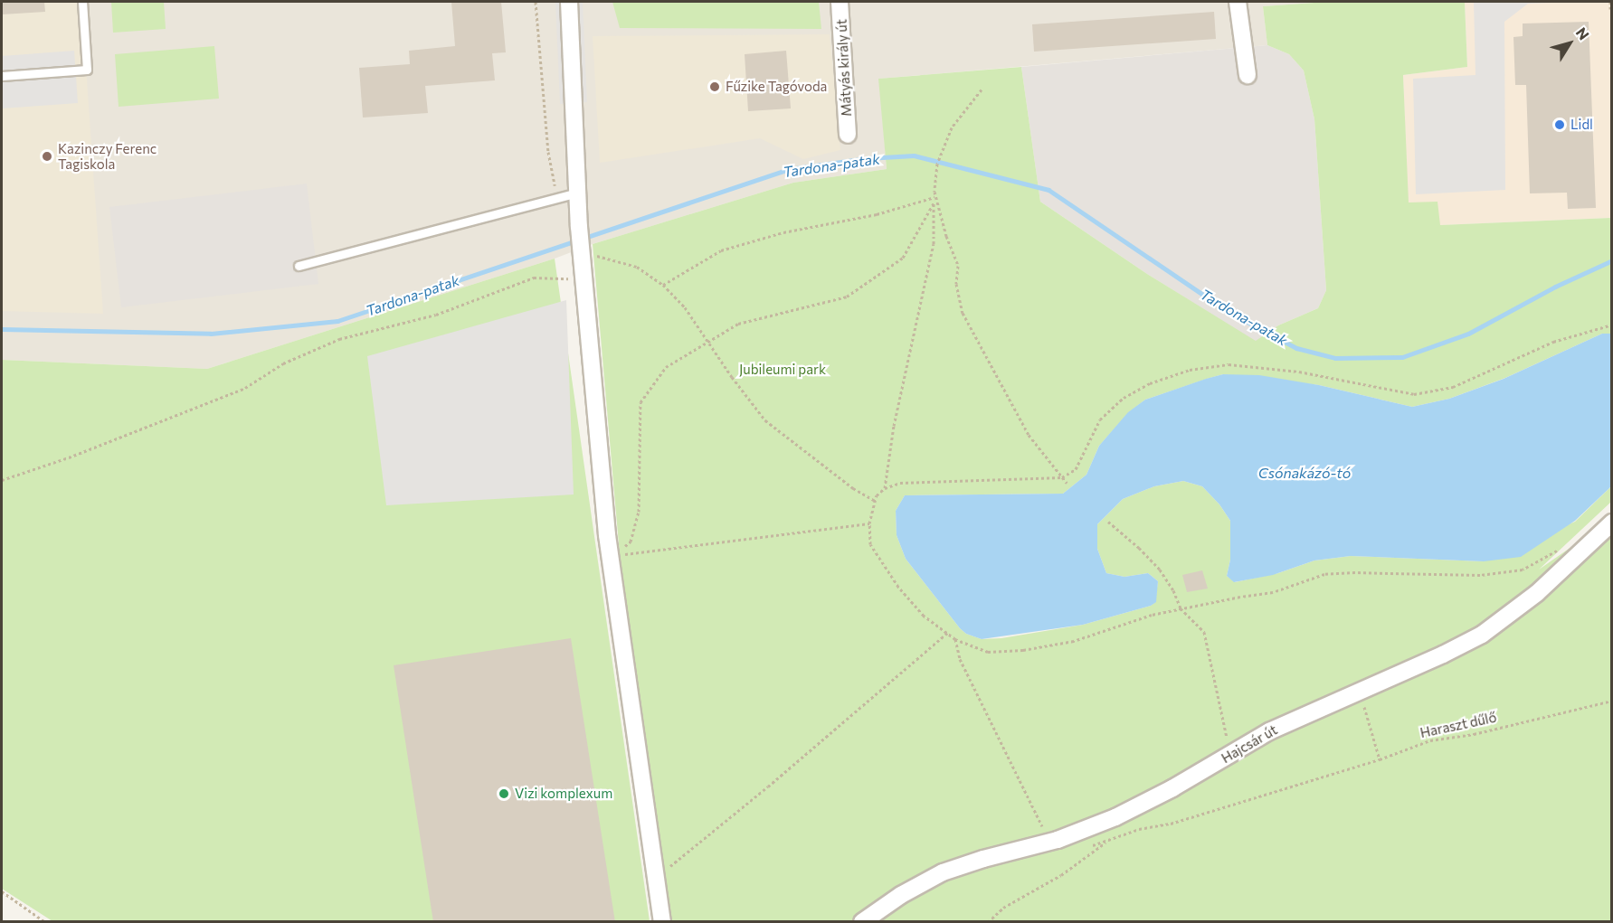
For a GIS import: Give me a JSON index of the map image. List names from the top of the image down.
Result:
{
  "streets": {
    "street": ["Mátyás király út", "Hajcsár út"],
    "path": ["Haraszt dűlő"]
  },
  "water": ["Tardona-patak", "Csónakázó-tó"],
  "parks": ["Jubileumi park"],
  "places": [
    "Fűzike Tagóvoda",
    "Lidl",
    "Kazinczy Ferenc Tagiskola",
    "Vizi komplexum"
  ],
  "north": "top right"
}
